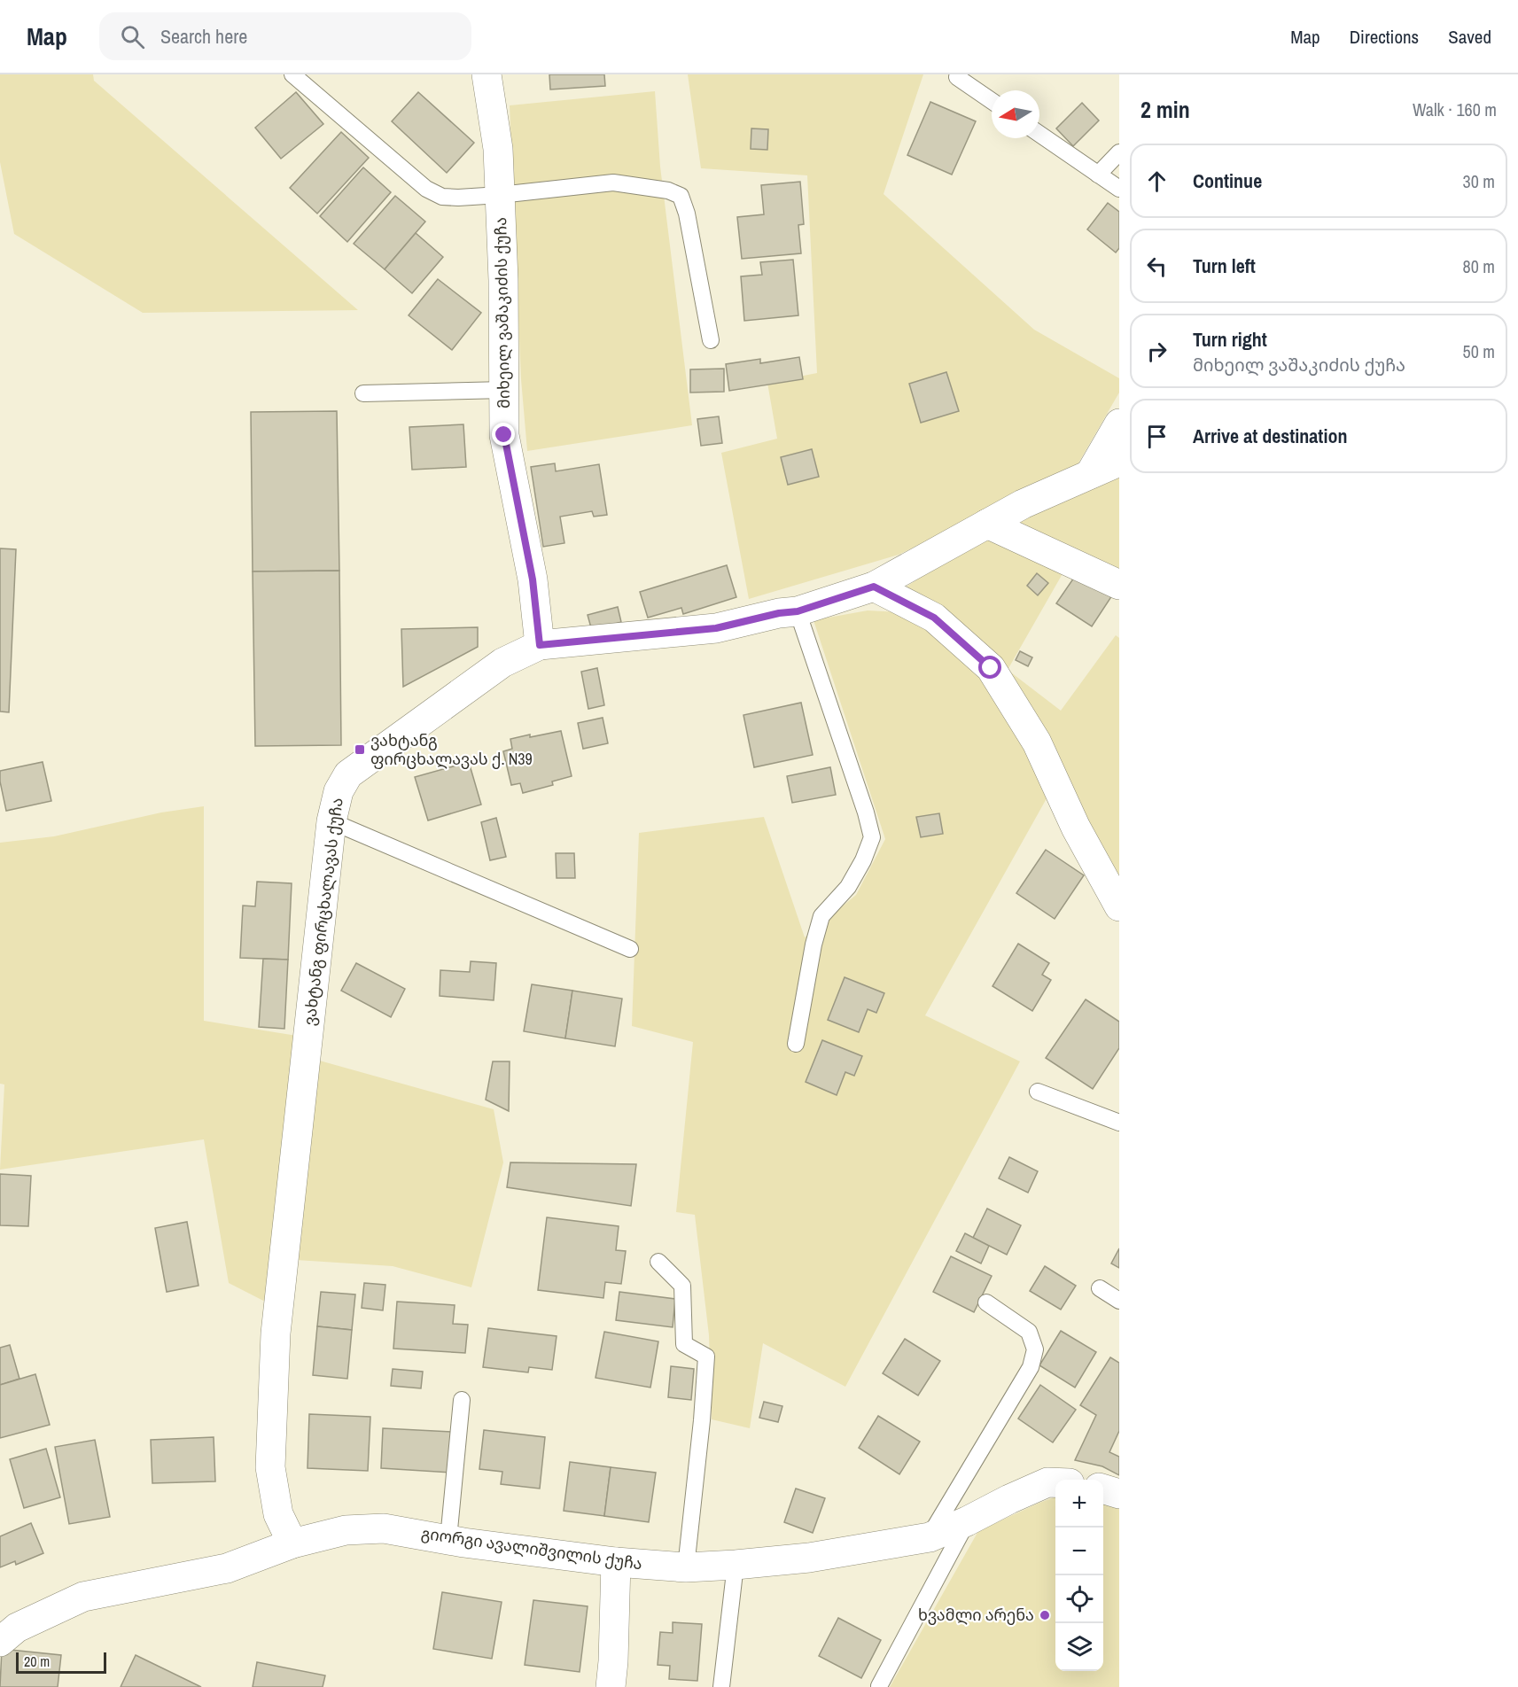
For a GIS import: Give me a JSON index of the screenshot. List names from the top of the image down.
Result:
{
  "streets": {
    "street": ["მიხეილ ვაშაკიძის ქუჩა", "ვახტანგ ფირცხალავას ქუჩა", "გიორგი ავალიშვილის ქუჩა"]
  },
  "crossings": [
    ["მიხეილ ვაშაკიძის ქუჩა", "ვახტანგ ფირცხალავას ქუჩა"],
    ["ვახტანგ ფირცხალავას ქუჩა", "გიორგი ავალიშვილის ქუჩა"]
  ],
  "places": {
    "transit": ["ვახტანგ ფირცხალავას ქ. N39"],
    "other": ["ხვამლი არენა"]
  },
  "scale_bar": "20 m",
  "north": "left",
  "page": {
    "header": "Map",
    "search": "Search here",
    "nav": ["Map", "Directions", "Saved"],
    "heading": ["2 min", "Walk · 160 m"],
    "list": [
      ["Continue", "30 m"],
      ["Turn left", "80 m"],
      ["Turn right", "მიხეილ ვაშაკიძის ქუჩა", "50 m"],
      "Arrive at destination"
    ],
    "map_buttons": ["+", "−"],
    "scale": "20 m"
  }
}
